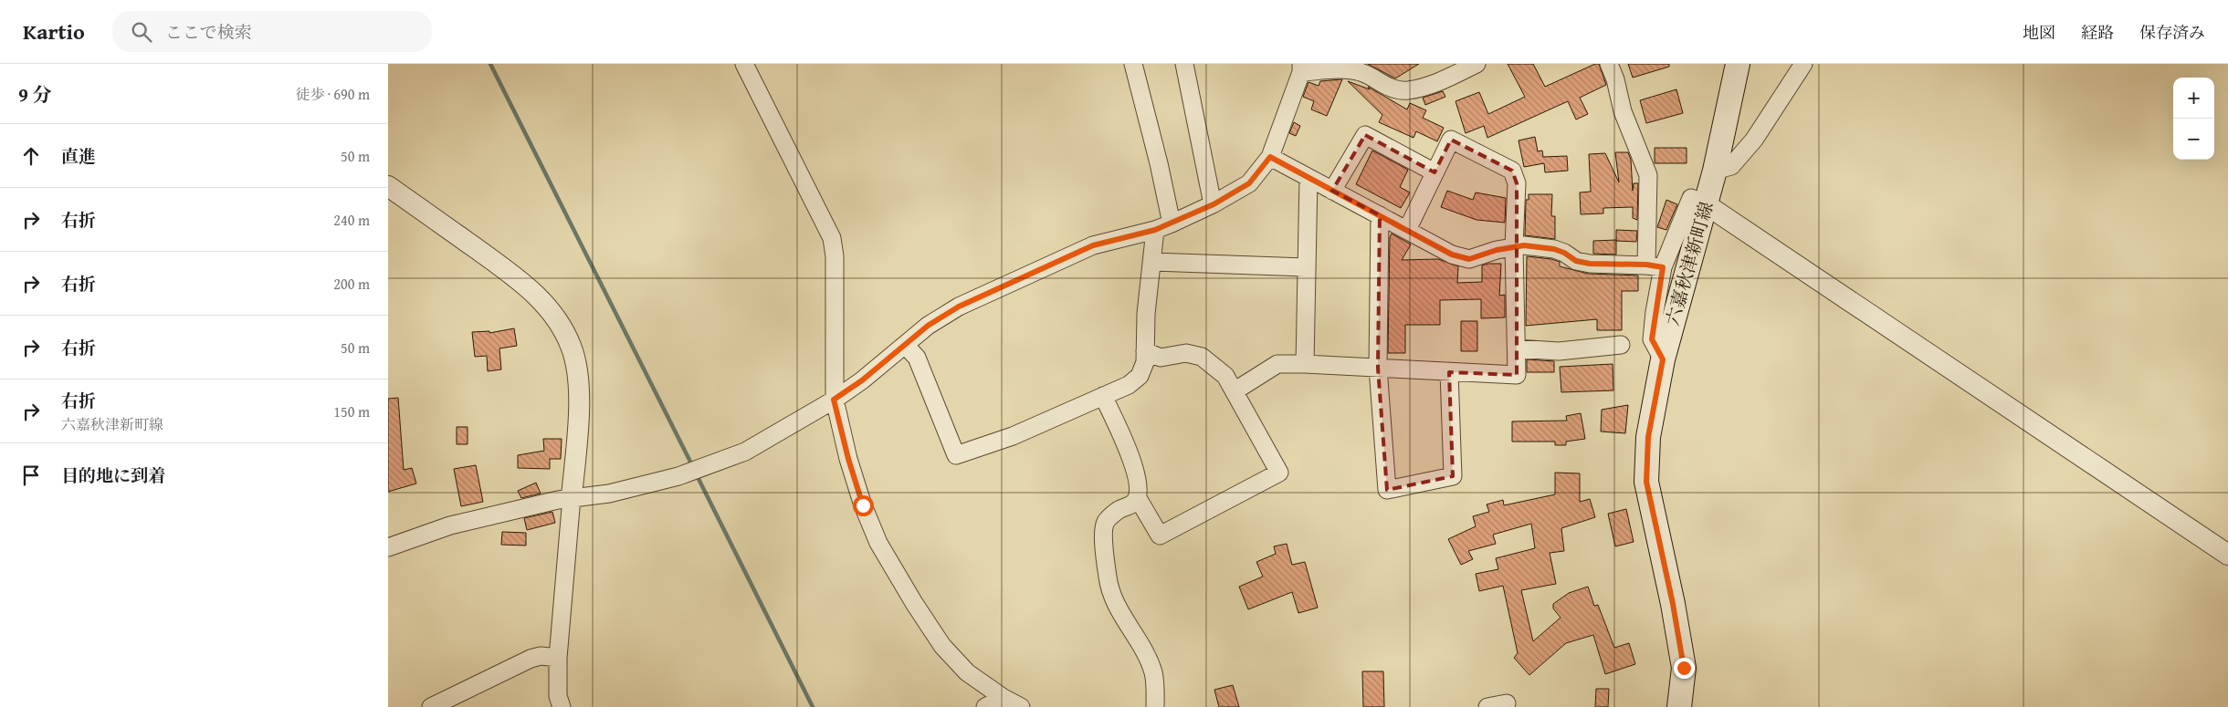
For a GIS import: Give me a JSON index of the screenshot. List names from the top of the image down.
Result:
{
  "streets": {
    "main road": ["六嘉秋津新町線"]
  },
  "page": {
    "header": "Kartio",
    "search": "ここで検索",
    "nav": ["地図", "経路", "保存済み"],
    "heading": ["9 分", "徒歩 · 690 m"],
    "map_buttons": ["+", "−"],
    "list": [
      ["直進", "50 m"],
      ["右折", "240 m"],
      ["右折", "200 m"],
      ["右折", "50 m"],
      ["右折", "六嘉秋津新町線", "150 m"],
      "目的地に到着"
    ]
  }
}
